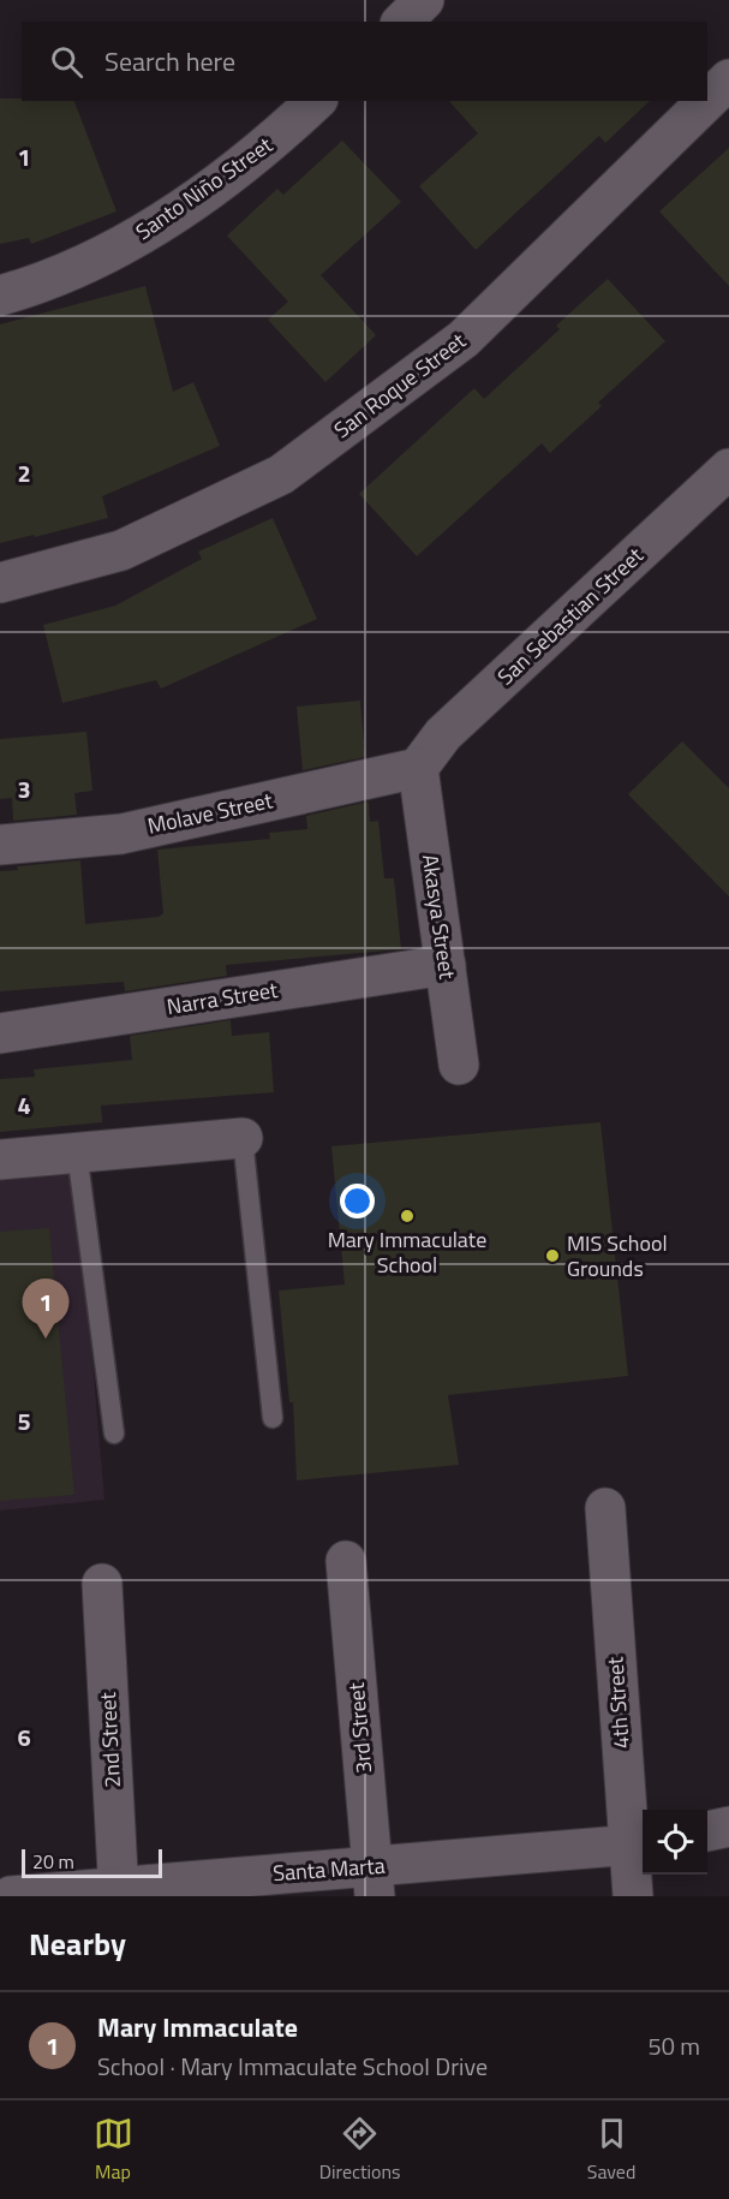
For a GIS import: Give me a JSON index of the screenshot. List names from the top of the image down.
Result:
{
  "streets": {
    "street": [
      "Santo Niño Street",
      "San Roque Street",
      "San Sebastian Street",
      "Molave Street",
      "Akasya Street",
      "Narra Street",
      "4th Street",
      "3rd Street",
      "2nd Street",
      "Santa Marta"
    ]
  },
  "crossings": [
    ["San Sebastian Street", "Molave Street"],
    ["San Sebastian Street", "Akasya Street"],
    ["Molave Street", "Akasya Street"],
    ["Akasya Street", "Narra Street"],
    ["4th Street", "Santa Marta"],
    ["3rd Street", "Santa Marta"],
    ["2nd Street", "Santa Marta"]
  ],
  "places": ["Mary Immaculate School", "MIS School Grounds"],
  "scale_bar": "20 m",
  "page": {
    "search": "Search here",
    "pins": "1",
    "scale": "20 m",
    "heading": "Nearby",
    "list": [
      {
        "mark": "1",
        "name": "Mary Immaculate",
        "note": "School · Mary Immaculate School Drive",
        "value": "50 m"
      }
    ],
    "nav": ["Map", "Directions", "Saved"]
  },
  "grid": {
    "rows": [
      "1",
      "2",
      "3",
      "4",
      "5",
      "6"
    ]
  }
}
